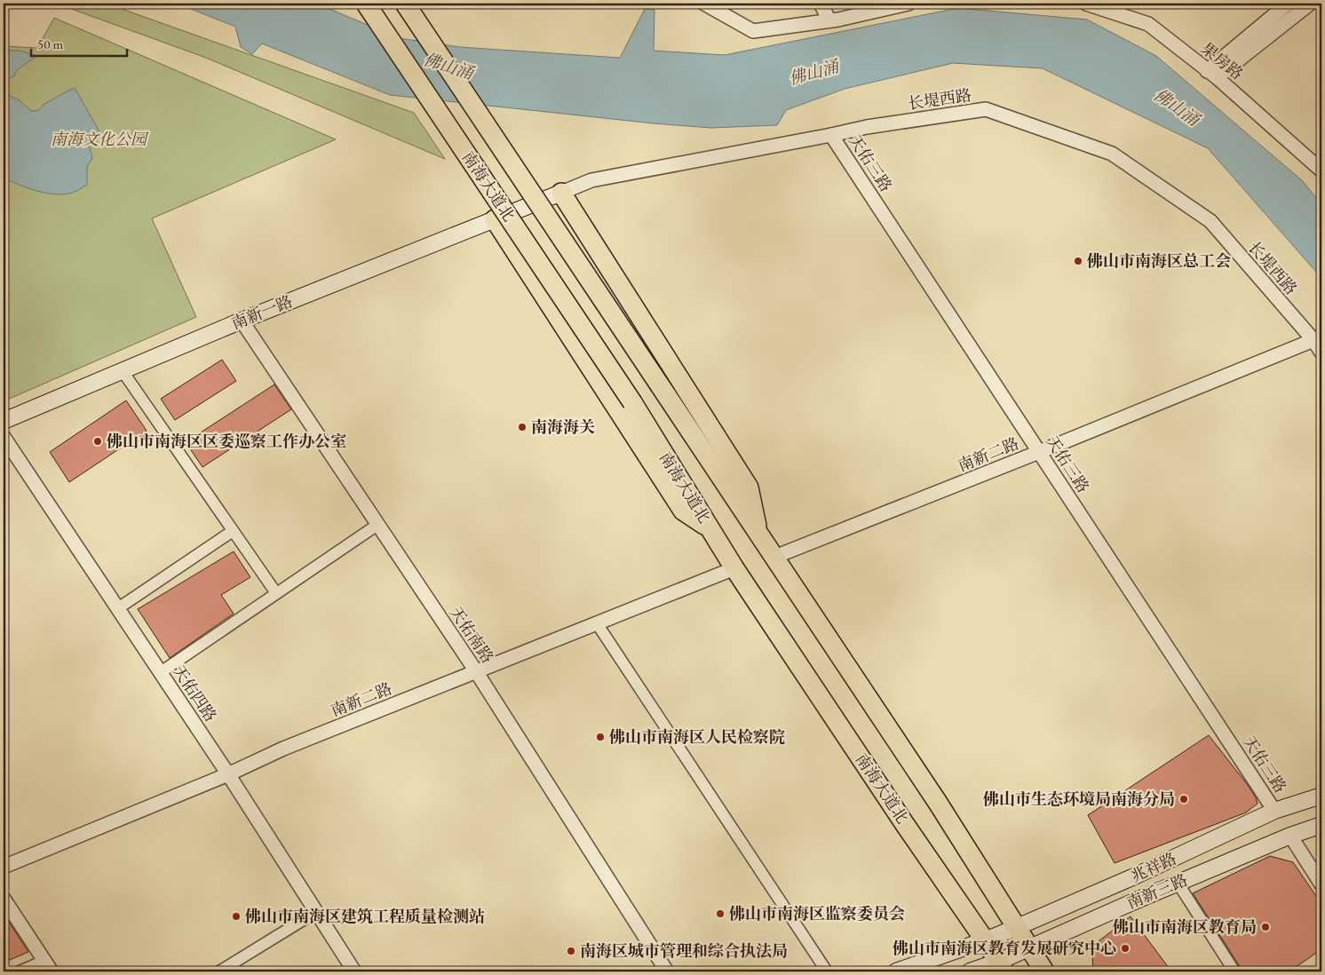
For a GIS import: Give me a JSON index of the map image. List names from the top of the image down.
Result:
{
  "streets": {
    "highway": ["南海大道北"],
    "main road": ["南新一路", "兆祥路", "南新三路"],
    "street": [
      "果房路",
      "长堤西路",
      "天佑三路",
      "南新二路",
      "天佑南路",
      "天佑四路"
    ]
  },
  "crossings": [
    ["长堤西路", "天佑三路"],
    ["长堤西路", "南新一路"],
    ["长堤西路", "南新二路"],
    ["天佑三路", "南新二路"],
    ["天佑三路", "兆祥路"],
    ["南海大道北", "南新二路"],
    ["南海大道北", "兆祥路"],
    ["南海大道北", "南新三路"],
    ["南新一路", "天佑南路"],
    ["南新二路", "天佑南路"],
    ["南新二路", "天佑四路"]
  ],
  "water": ["佛山涌"],
  "parks": ["南海文化公园"],
  "places": [
    "佛山市南海区总工会",
    "南海海关",
    "佛山市南海区区委巡察工作办公室",
    "佛山市南海区人民检察院",
    "佛山市生态环境局南海分局",
    "佛山市南海区监察委员会",
    "佛山市南海区建筑工程质量检测站",
    "佛山市南海区教育局",
    "佛山市南海区教育发展研究中心",
    "南海区城市管理和综合执法局"
  ],
  "scale_bar": "50 m"
}
